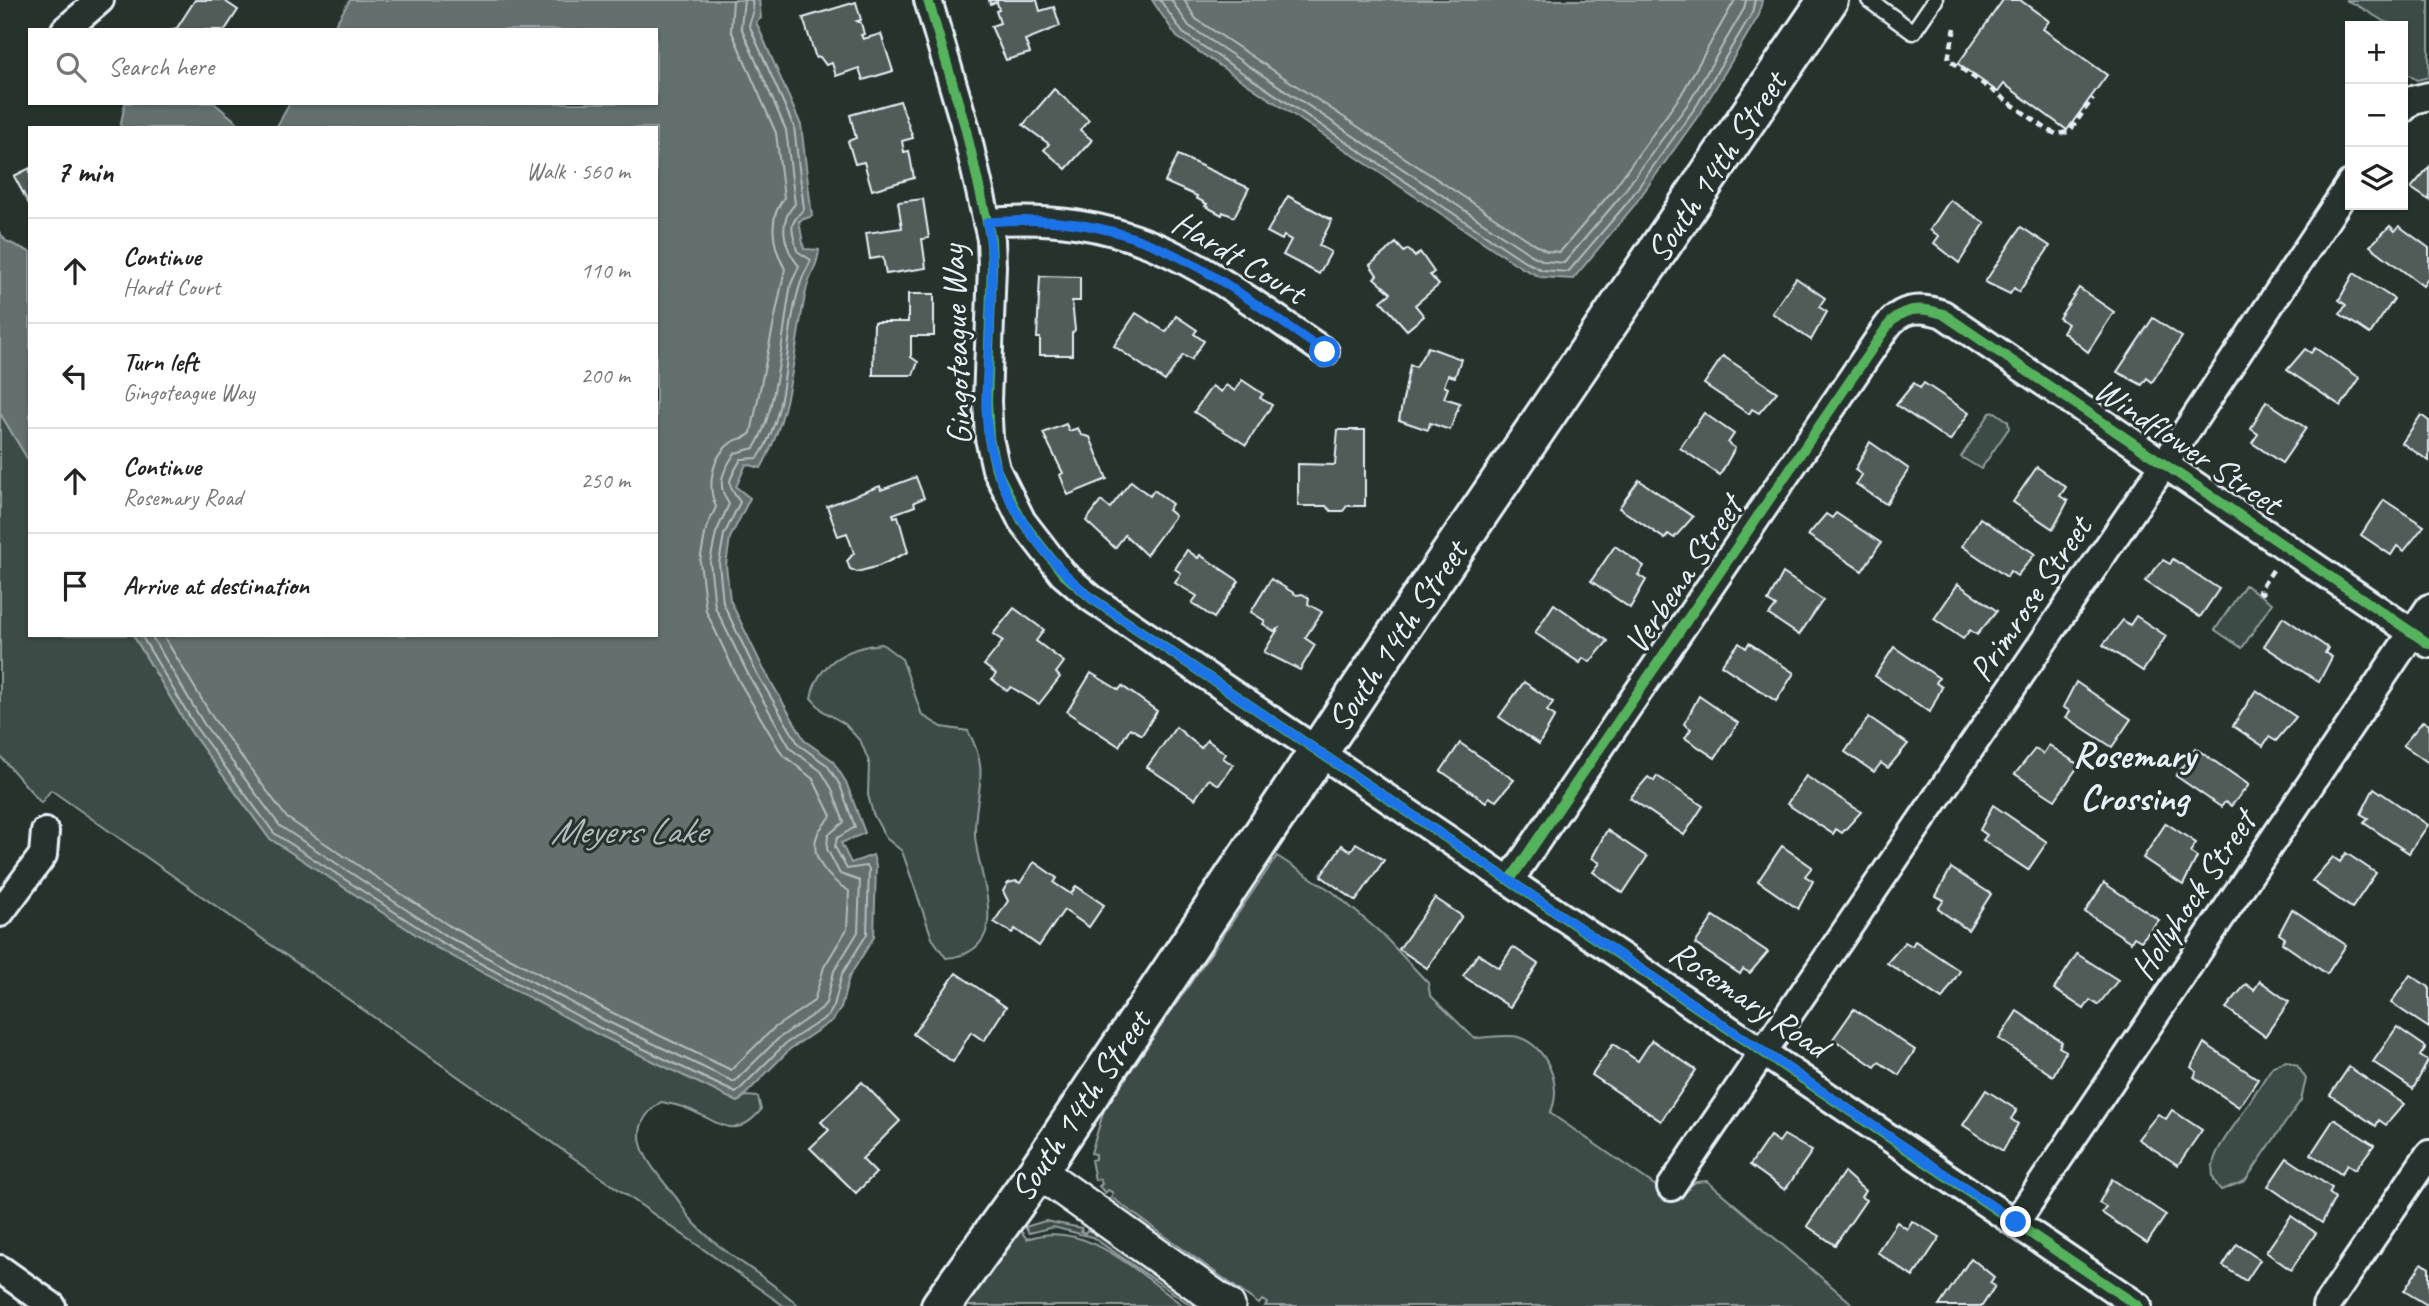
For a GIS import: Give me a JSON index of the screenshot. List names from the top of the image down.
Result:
{
  "streets": {
    "main road": ["South 14th Street"],
    "street": [
      "Hardt Court",
      "Gingoteague Way",
      "Windflower Street",
      "Verbena Street",
      "Primrose Street",
      "Hollyhock Street",
      "Rosemary Road"
    ]
  },
  "crossings": [
    ["South 14th Street", "Gingoteague Way"],
    ["South 14th Street", "Rosemary Road"],
    ["Hardt Court", "Gingoteague Way"],
    ["Gingoteague Way", "Rosemary Road"],
    ["Windflower Street", "Verbena Street"],
    ["Windflower Street", "Primrose Street"],
    ["Windflower Street", "Hollyhock Street"],
    ["Verbena Street", "Rosemary Road"],
    ["Primrose Street", "Rosemary Road"],
    ["Hollyhock Street", "Rosemary Road"]
  ],
  "districts": ["Rosemary Crossing"],
  "water": ["Meyers Lake"],
  "page": {
    "map_buttons": ["+", "−"],
    "search": "Search here",
    "heading": ["7 min", "Walk · 560 m"],
    "list": [
      ["Continue", "Hardt Court", "110 m"],
      ["Turn left", "Gingoteague Way", "200 m"],
      ["Continue", "Rosemary Road", "250 m"],
      "Arrive at destination"
    ]
  }
}
